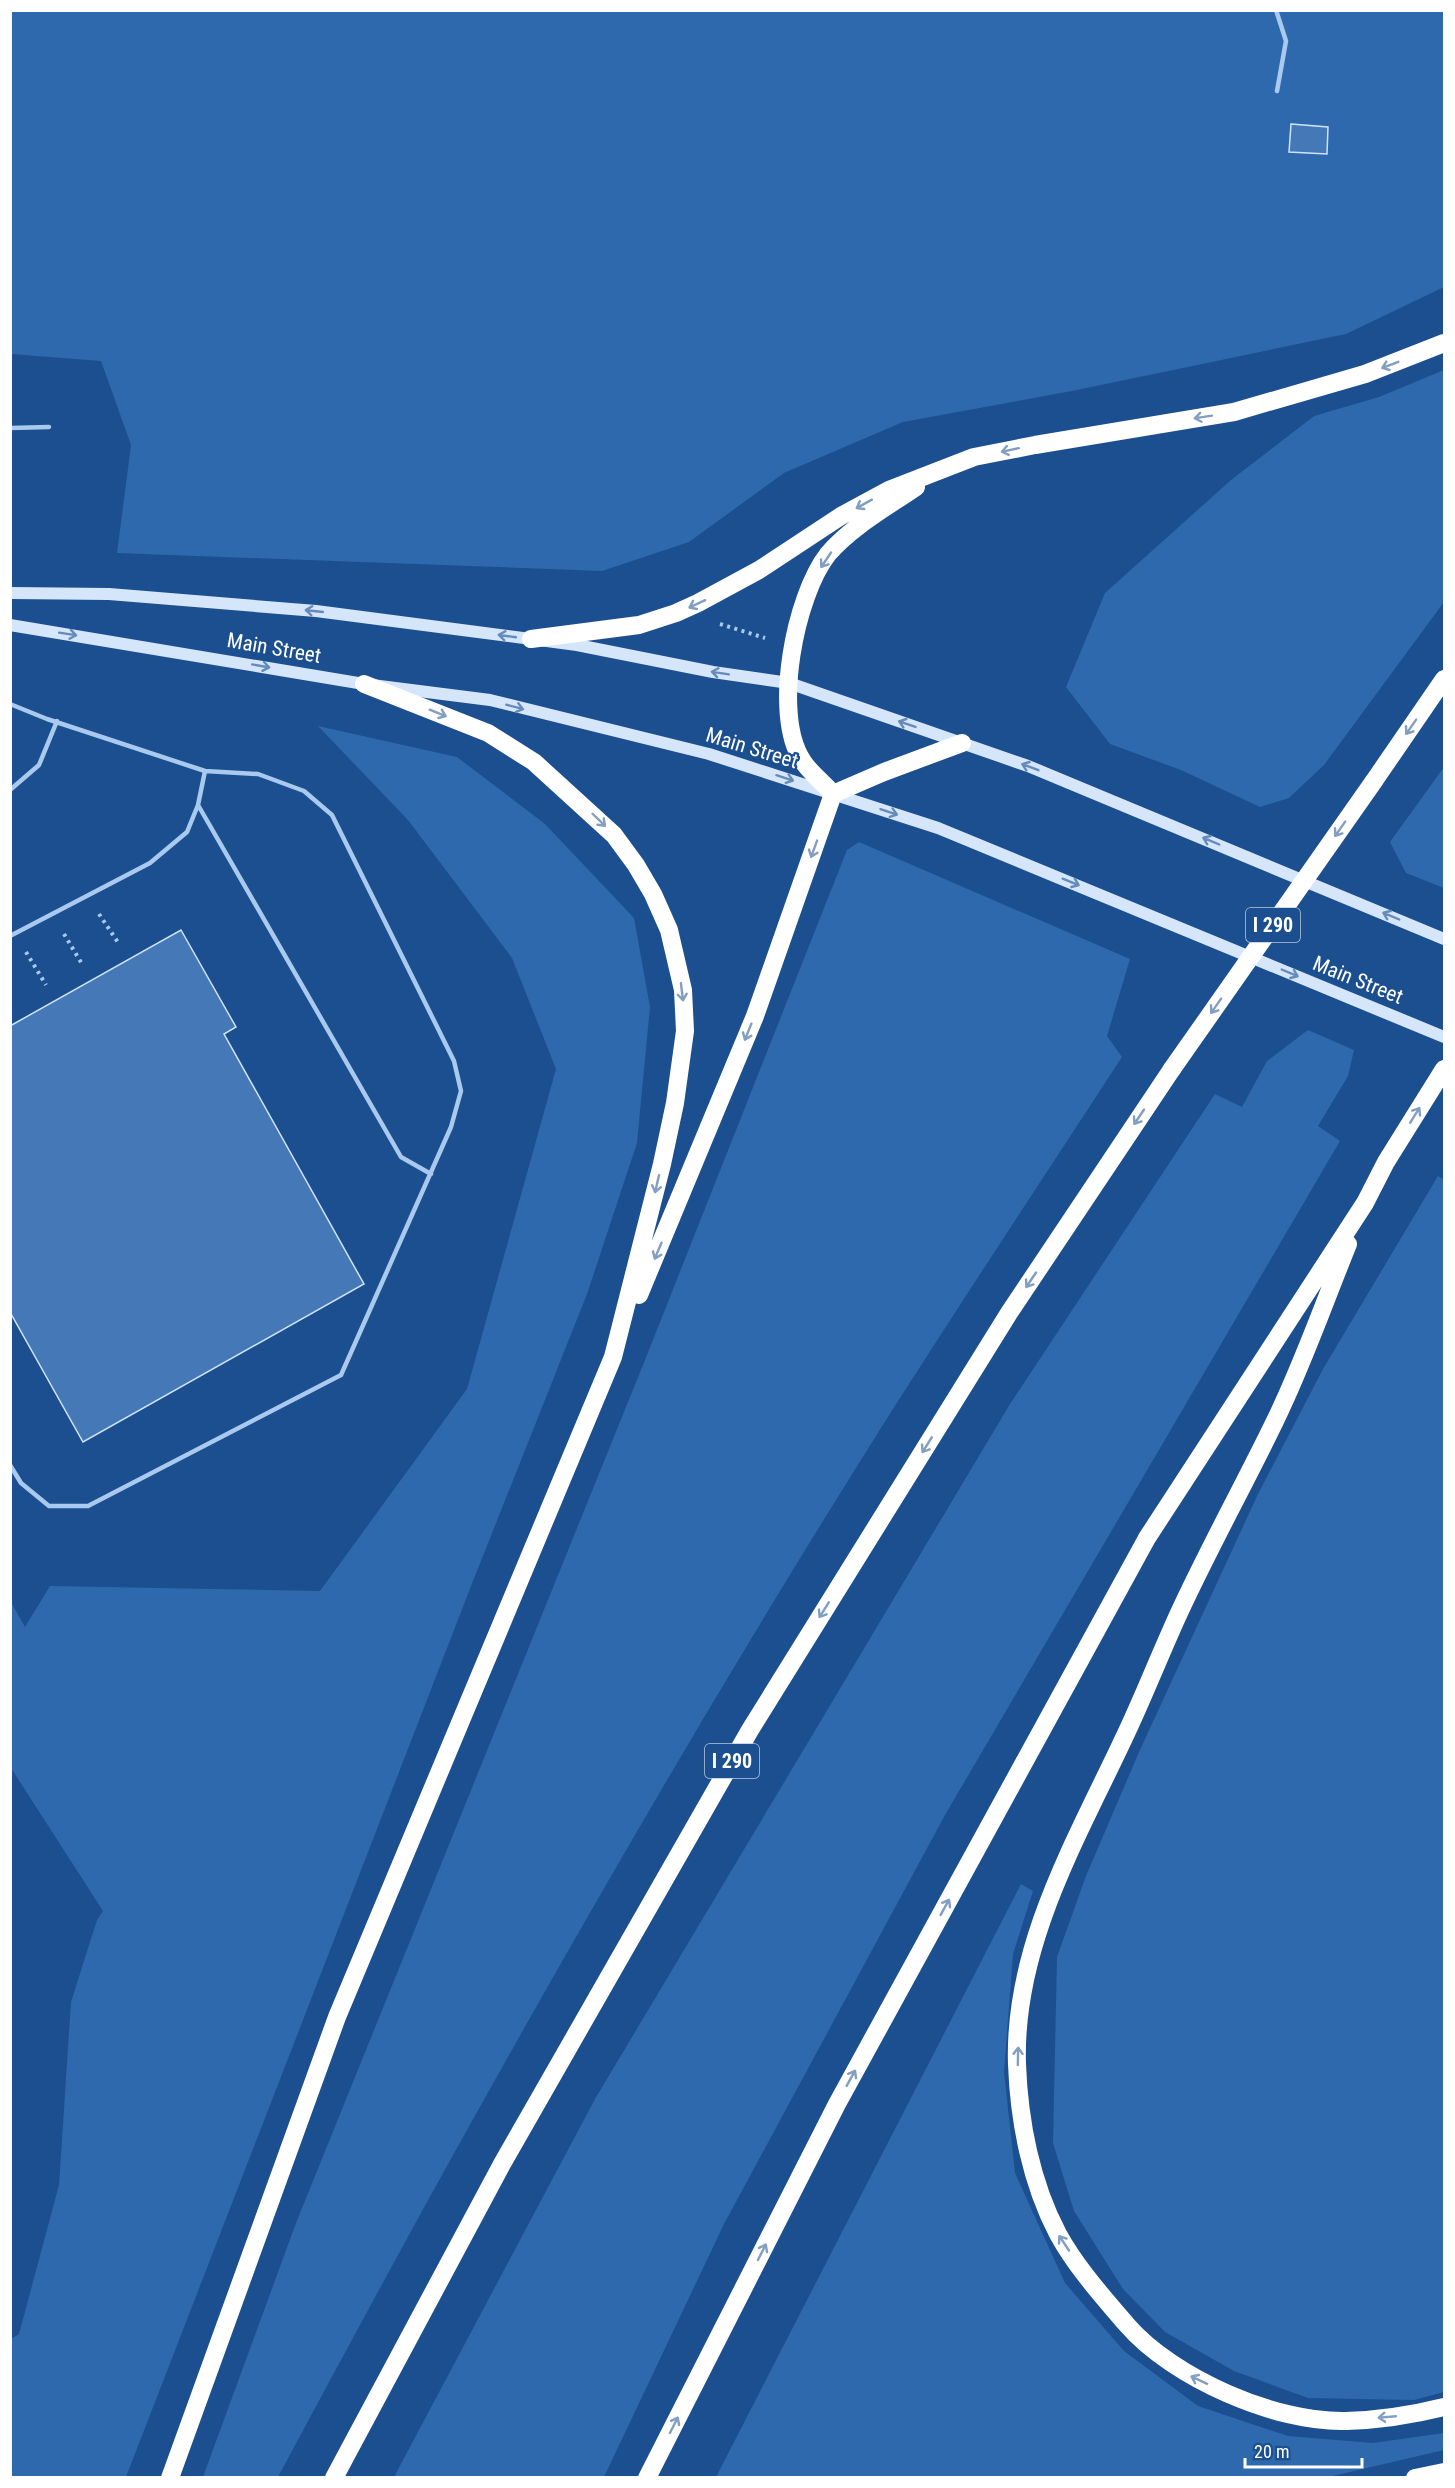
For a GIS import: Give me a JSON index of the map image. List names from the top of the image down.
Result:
{
  "streets": {
    "highway": ["I 290"],
    "main road": ["Main Street"]
  },
  "scale_bar": "20 m"
}
